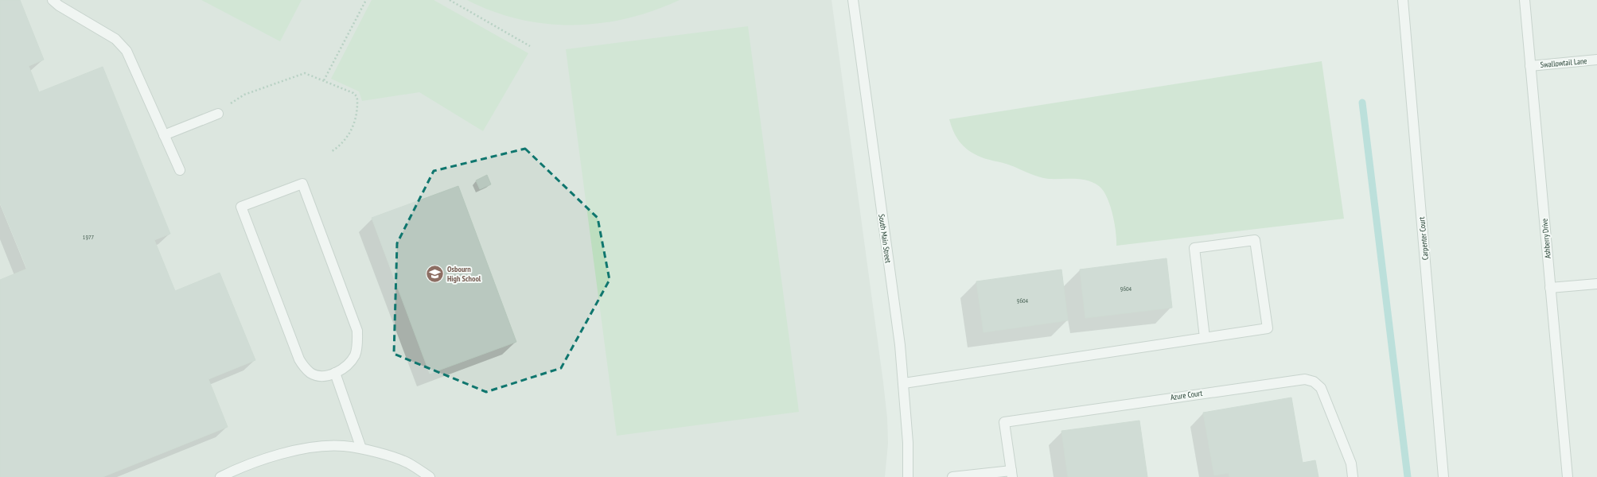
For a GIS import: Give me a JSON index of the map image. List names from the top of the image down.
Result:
{
  "streets": {
    "street": [
      "Swallowtail Lane",
      "South Main Street",
      "Carpenter Court",
      "Ashberry Drive",
      "Azure Court"
    ]
  },
  "crossings": [
    ["Swallowtail Lane", "Ashberry Drive"]
  ],
  "places": {
    "school or university": ["Osbourn High School"]
  },
  "house_numbers": ["1977", "9604", "9604"]
}
